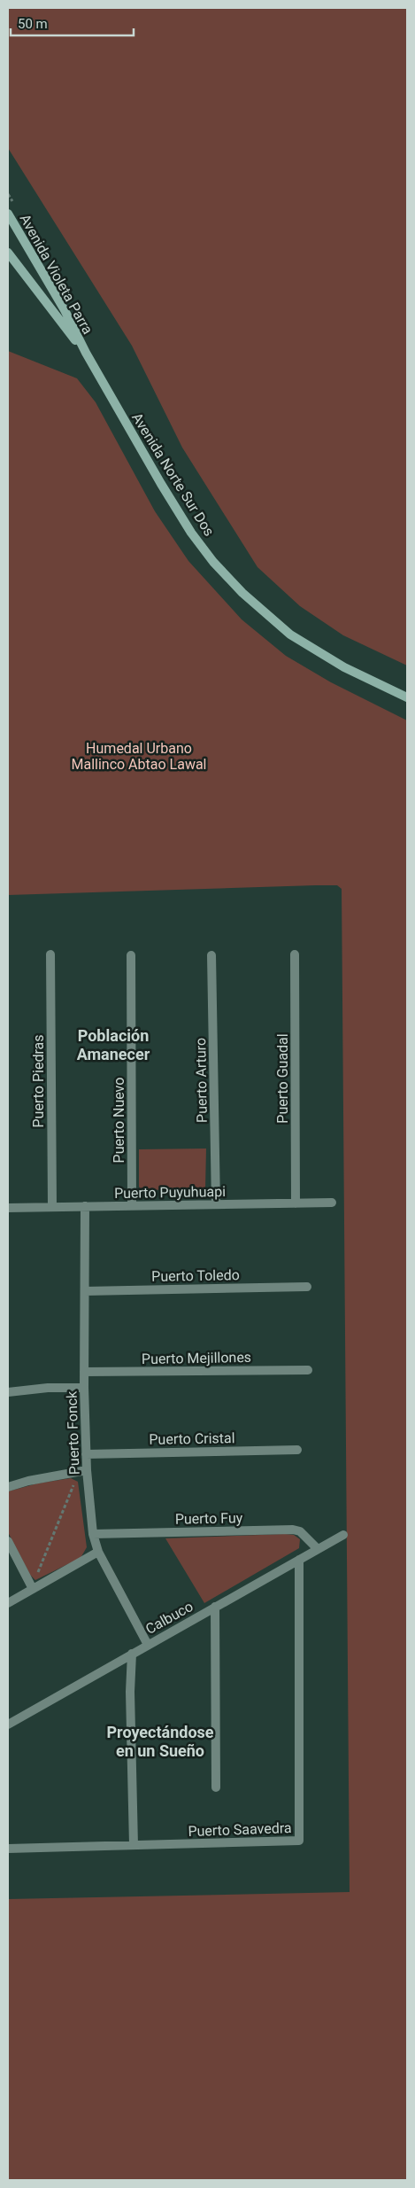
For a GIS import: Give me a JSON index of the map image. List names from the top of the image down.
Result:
{
  "streets": {
    "main road": ["Avenida Violeta Parra", "Avenida Norte Sur Dos"],
    "street": [
      "Puerto Guadal",
      "Puerto Arturo",
      "Puerto Piedras",
      "Puerto Nuevo",
      "Puerto Puyuhuapi",
      "Puerto Toledo",
      "Puerto Mejillones",
      "Puerto Fonck",
      "Puerto Cristal",
      "Puerto Fuy",
      "Calbuco",
      "Puerto Saavedra"
    ]
  },
  "crossings": [
    ["Avenida Violeta Parra", "Avenida Norte Sur Dos"],
    ["Puerto Guadal", "Puerto Puyuhuapi"],
    ["Puerto Arturo", "Puerto Puyuhuapi"],
    ["Puerto Piedras", "Puerto Puyuhuapi"],
    ["Puerto Nuevo", "Puerto Puyuhuapi"],
    ["Puerto Puyuhuapi", "Puerto Fonck"],
    ["Puerto Toledo", "Puerto Fonck"],
    ["Puerto Mejillones", "Puerto Fonck"],
    ["Puerto Fonck", "Puerto Cristal"],
    ["Puerto Fonck", "Puerto Fuy"],
    ["Puerto Fonck", "Calbuco"],
    ["Puerto Fuy", "Calbuco"],
    ["Calbuco", "Puerto Saavedra"]
  ],
  "districts": ["Población Amanecer", "Proyectándose en un Sueño"],
  "parks": ["Humedal Urbano Mallinco Abtao Lawal"],
  "scale_bar": "50 m"
}
